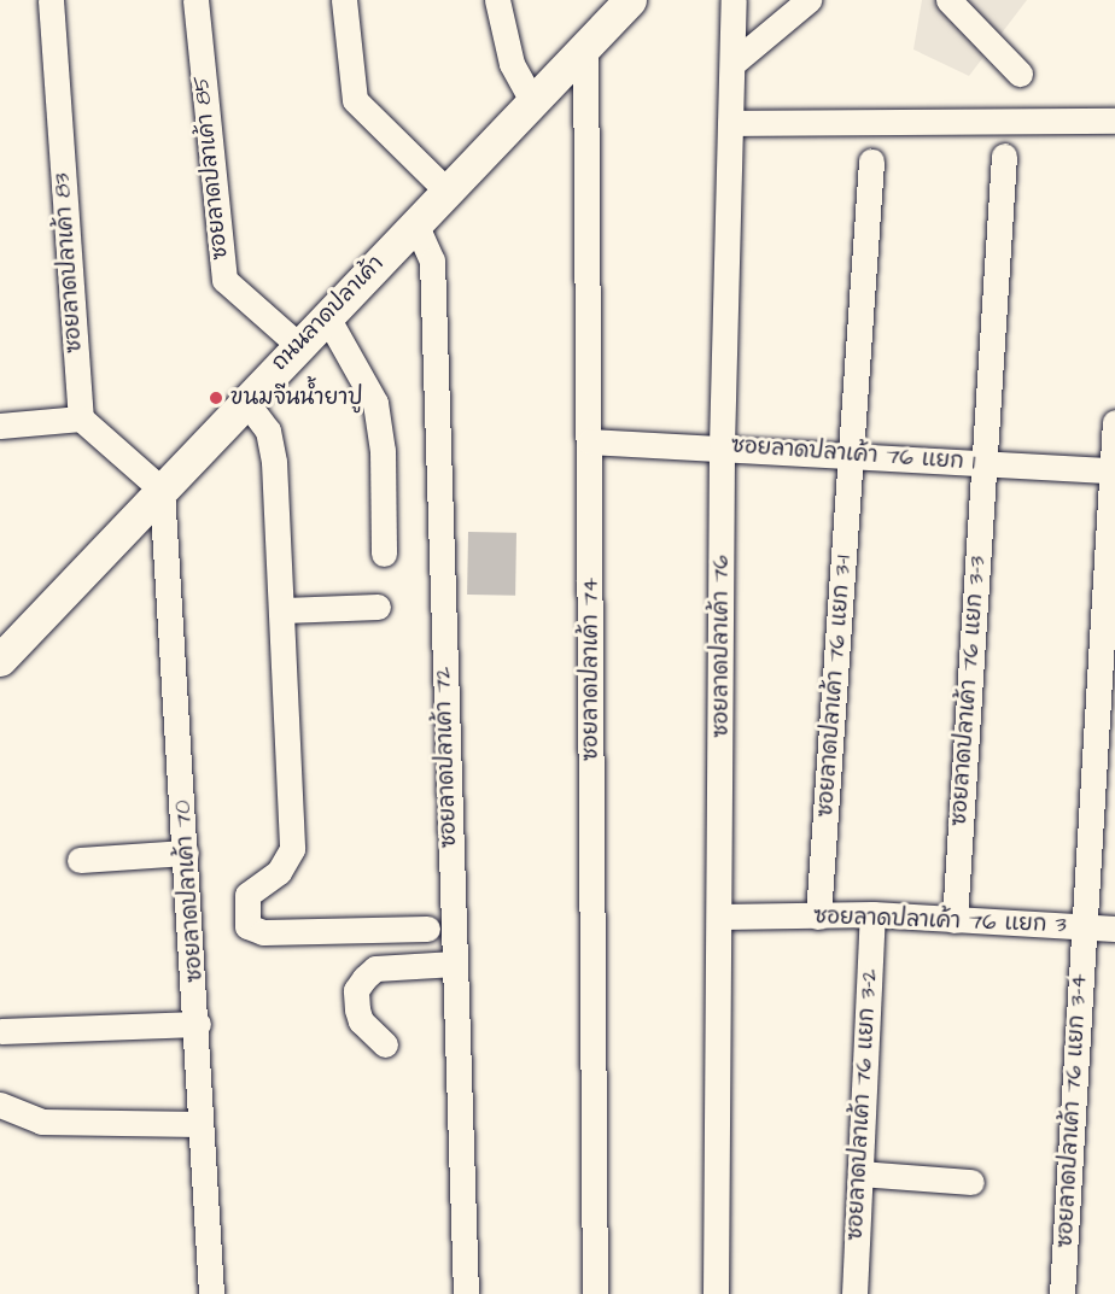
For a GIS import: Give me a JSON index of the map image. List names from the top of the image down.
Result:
{
  "streets": {
    "main road": ["ถนนลาดปลาเค้า"],
    "street": [
      "ซอยลาดปลาเค้า 85",
      "ซอยลาดปลาเค้า 83",
      "ซอยลาดปลาเค้า 76 แยก 1",
      "ซอยลาดปลาเค้า 76",
      "ซอยลาดปลาเค้า 74",
      "ซอยลาดปลาเค้า 76 แยก 3-1",
      "ซอยลาดปลาเค้า 76 แยก 3-3",
      "ซอยลาดปลาเค้า 72",
      "ซอยลาดปลาเค้า 70",
      "ซอยลาดปลาเค้า 76 แยก 3",
      "ซอยลาดปลาเค้า 76 แยก 3-2",
      "ซอยลาดปลาเค้า 76 แยก 3-4"
    ]
  },
  "crossings": [
    ["ซอยลาดปลาเค้า 85", "ถนนลาดปลาเค้า"],
    ["ถนนลาดปลาเค้า", "ซอยลาดปลาเค้า 74"],
    ["ถนนลาดปลาเค้า", "ซอยลาดปลาเค้า 72"],
    ["ถนนลาดปลาเค้า", "ซอยลาดปลาเค้า 70"],
    ["ซอยลาดปลาเค้า 76 แยก 1", "ซอยลาดปลาเค้า 76"],
    ["ซอยลาดปลาเค้า 76 แยก 1", "ซอยลาดปลาเค้า 74"],
    ["ซอยลาดปลาเค้า 76 แยก 1", "ซอยลาดปลาเค้า 76 แยก 3-1"],
    ["ซอยลาดปลาเค้า 76 แยก 1", "ซอยลาดปลาเค้า 76 แยก 3-3"],
    ["ซอยลาดปลาเค้า 76 แยก 1", "ซอยลาดปลาเค้า 76 แยก 3-4"],
    ["ซอยลาดปลาเค้า 76", "ซอยลาดปลาเค้า 76 แยก 3"],
    ["ซอยลาดปลาเค้า 76 แยก 3-1", "ซอยลาดปลาเค้า 76 แยก 3"],
    ["ซอยลาดปลาเค้า 76 แยก 3-3", "ซอยลาดปลาเค้า 76 แยก 3"],
    ["ซอยลาดปลาเค้า 76 แยก 3", "ซอยลาดปลาเค้า 76 แยก 3-2"],
    ["ซอยลาดปลาเค้า 76 แยก 3", "ซอยลาดปลาเค้า 76 แยก 3-4"]
  ],
  "places": ["ขนมจีนน้ำยาปู"]
}
